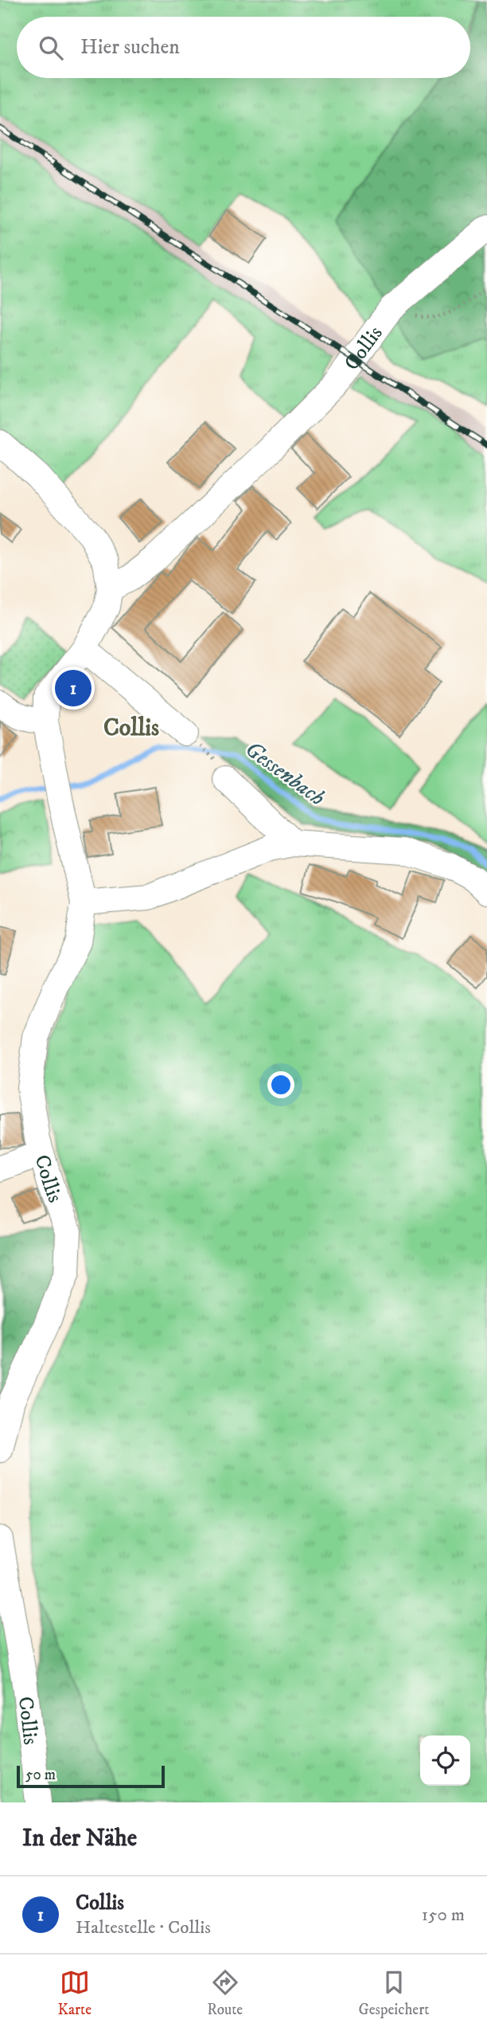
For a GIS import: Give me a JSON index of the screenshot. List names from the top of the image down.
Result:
{
  "streets": {
    "street": ["Collis"]
  },
  "districts": ["Collis"],
  "water": ["Gessenbach"],
  "scale_bar": "50 m",
  "page": {
    "search": "Hier suchen",
    "pins": "1",
    "scale": "50 m",
    "heading": "In der Nähe",
    "list": [
      {
        "mark": "1",
        "name": "Collis",
        "note": "Haltestelle · Collis",
        "value": "150 m"
      }
    ],
    "nav": ["Karte", "Route", "Gespeichert"]
  }
}
